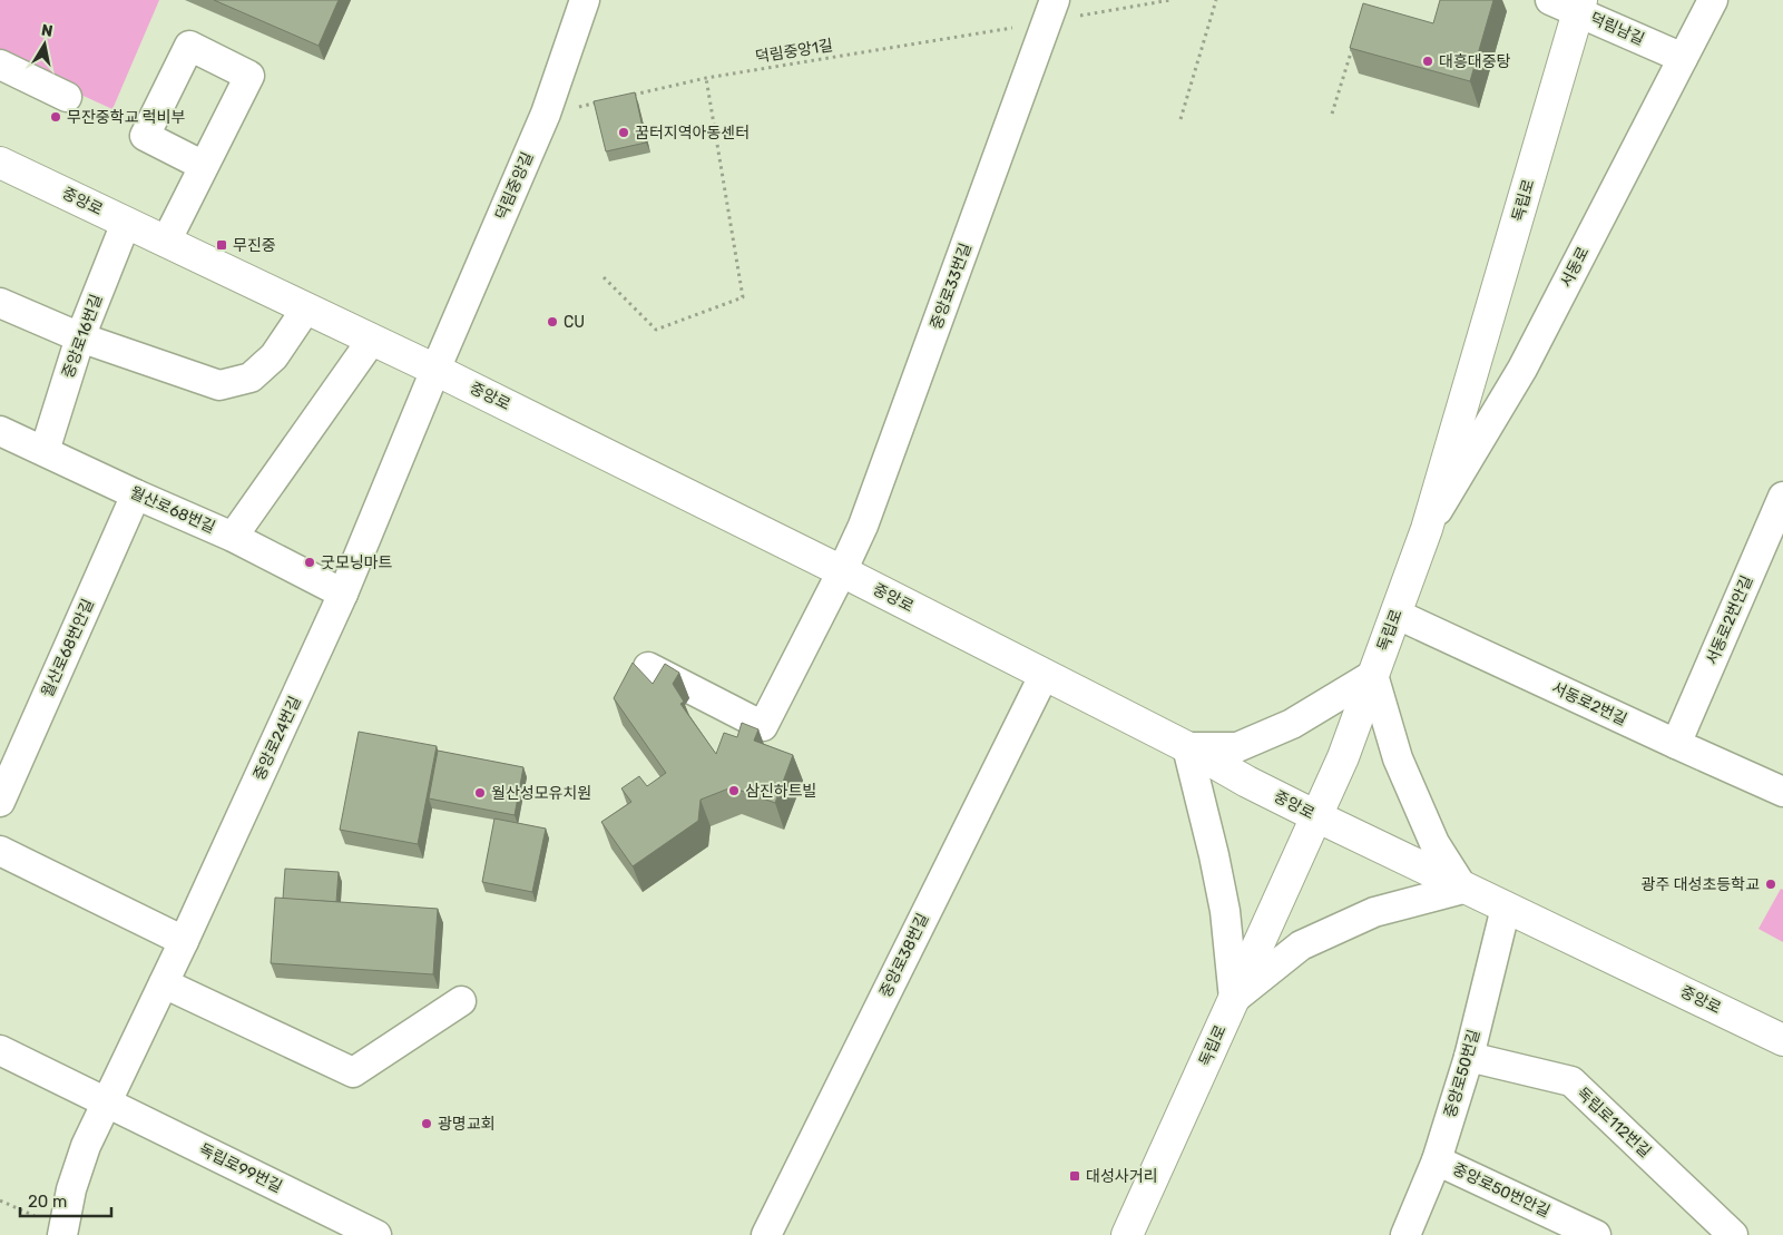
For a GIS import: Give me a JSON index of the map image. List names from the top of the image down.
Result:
{
  "streets": {
    "main road": ["독립로", "중앙로"],
    "street": [
      "덕림남길",
      "덕림중앙길",
      "서동로",
      "중앙로33번길",
      "중앙로16번길",
      "월산로68번길",
      "서동로2번안길",
      "월산로68번안길",
      "서동로2번길",
      "중앙로24번길",
      "중앙로38번길",
      "중앙로50번길",
      "독립로112번길",
      "독립로99번길",
      "중앙로50번안길"
    ],
    "path": ["덕림중앙1길"]
  },
  "crossings": [
    ["덕림남길", "독립로"],
    ["덕림남길", "서동로"],
    ["덕림중앙1길", "중앙로33번길"],
    ["덕림중앙길", "중앙로"],
    ["덕림중앙길", "중앙로24번길"],
    ["독립로", "중앙로"],
    ["독립로", "서동로"],
    ["독립로", "서동로2번길"],
    ["중앙로", "중앙로33번길"],
    ["중앙로", "중앙로16번길"],
    ["중앙로", "중앙로24번길"],
    ["중앙로", "중앙로38번길"],
    ["중앙로", "중앙로50번길"],
    ["중앙로16번길", "월산로68번길"],
    ["월산로68번길", "월산로68번안길"],
    ["월산로68번길", "중앙로24번길"],
    ["서동로2번안길", "서동로2번길"],
    ["중앙로24번길", "독립로99번길"],
    ["중앙로50번길", "독립로112번길"],
    ["중앙로50번길", "중앙로50번안길"]
  ],
  "places": {
    "other": [
      "대흥대중탕",
      "무잔중학교 럭비부",
      "꿈터지역아동센터",
      "CU",
      "굿모닝마트",
      "삼진하트빌",
      "월산성모유치원",
      "광주 대성초등학교",
      "광명교회"
    ],
    "transit": ["무진중", "대성사거리"]
  },
  "scale_bar": "20 m",
  "north": "top"
}
